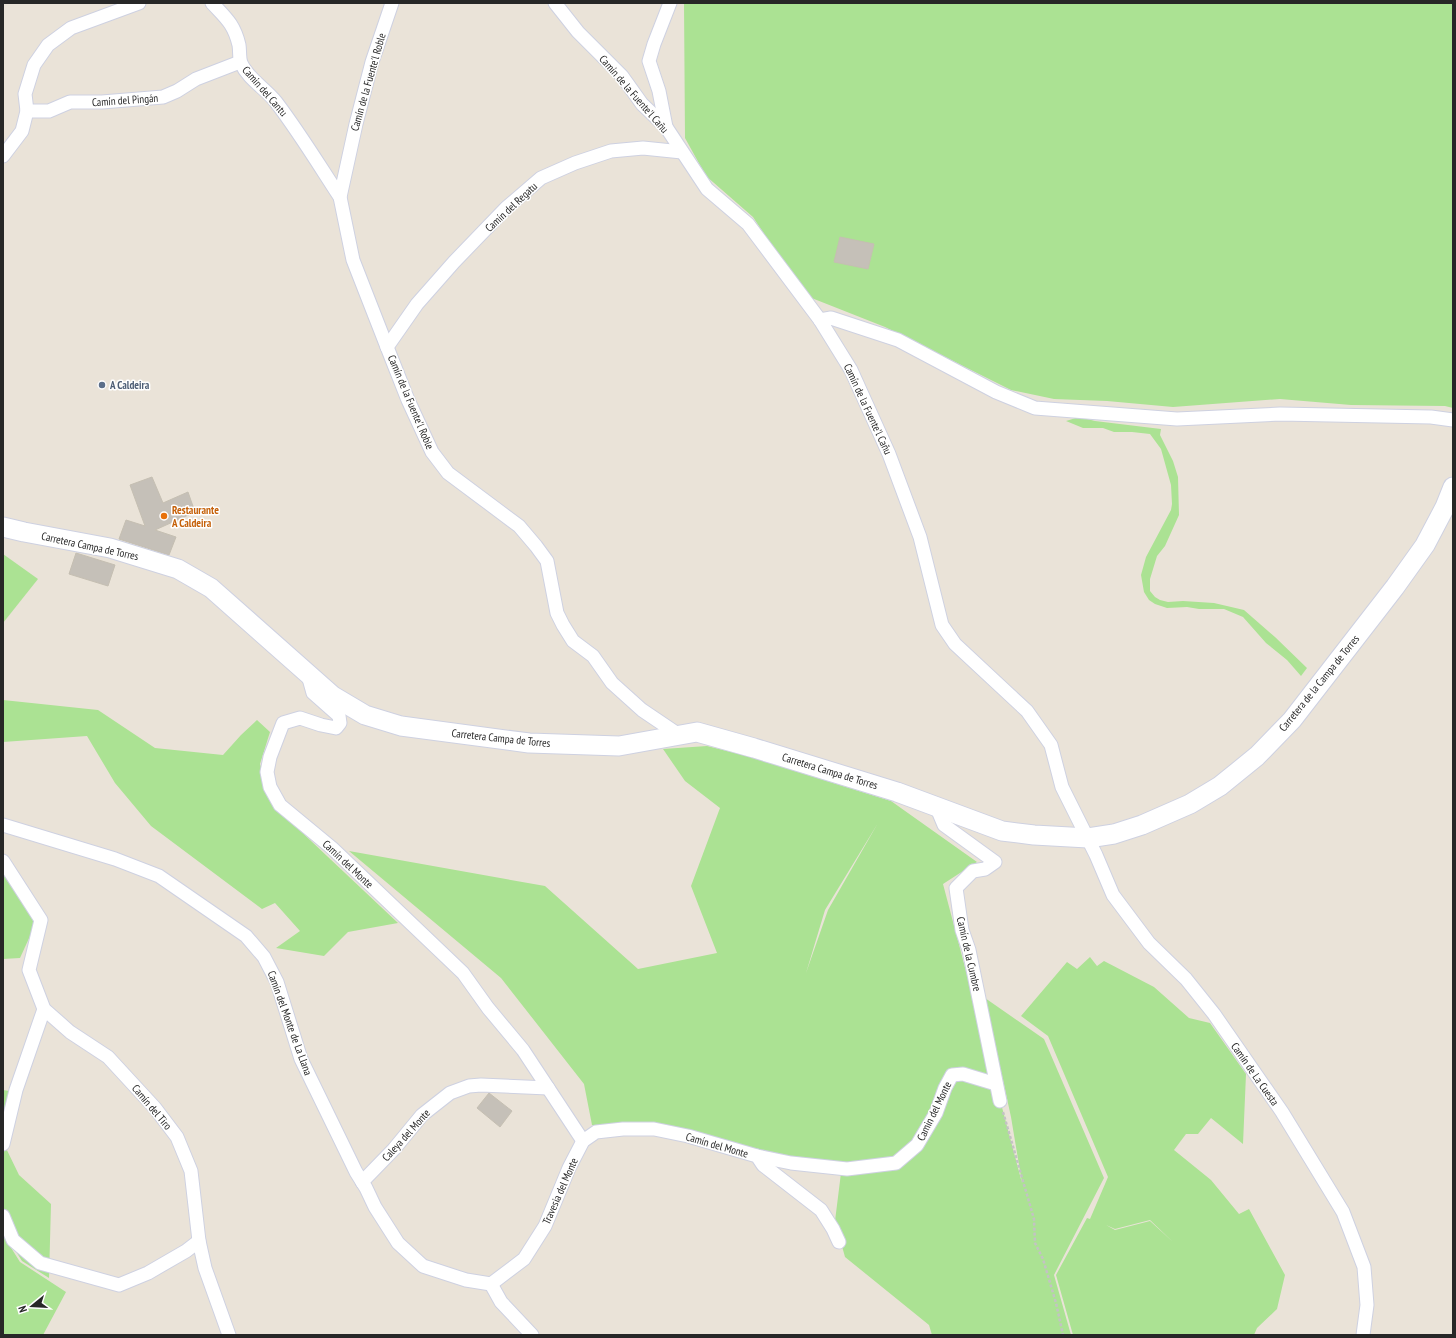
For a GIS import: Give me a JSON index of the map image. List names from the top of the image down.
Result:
{
  "streets": {
    "street": [
      "Camín de la Fuente'l Roble",
      "Camin del Cantu",
      "Camín de la Fuente'l Cañu",
      "Camín del Pingán",
      "Camín del Regatu",
      "Carretera Campa de Torres",
      "Carretera de la Campa de Torres",
      "Camín del Monte",
      "Camín de la Cumbre",
      "Camin del Monte de La Llana",
      "Camín de La Cuesta",
      "Camín del Tiro",
      "Camin del Monte",
      "Caleya del Monte",
      "Travesia del Monte"
    ]
  },
  "crossings": [
    ["Camín de la Fuente'l Roble", "Camin del Cantu"],
    ["Camín de la Fuente'l Roble", "Camín del Regatu"],
    ["Camín de la Fuente'l Roble", "Carretera Campa de Torres"],
    ["Camin del Cantu", "Camín del Pingán"],
    ["Camín de la Fuente'l Cañu", "Camín del Regatu"],
    ["Camín de la Fuente'l Cañu", "Carretera Campa de Torres"],
    ["Camín de la Fuente'l Cañu", "Carretera de la Campa de Torres"],
    ["Camín de la Fuente'l Cañu", "Camín de La Cuesta"],
    ["Carretera Campa de Torres", "Carretera de la Campa de Torres"],
    ["Carretera Campa de Torres", "Camín del Monte"],
    ["Carretera Campa de Torres", "Camín de la Cumbre"],
    ["Carretera Campa de Torres", "Camín de La Cuesta"],
    ["Carretera de la Campa de Torres", "Camín de La Cuesta"],
    ["Camín del Monte", "Camin del Monte"],
    ["Camín del Monte", "Caleya del Monte"],
    ["Camín del Monte", "Travesia del Monte"],
    ["Camín de la Cumbre", "Camin del Monte"],
    ["Camin del Monte de La Llana", "Caleya del Monte"],
    ["Camin del Monte de La Llana", "Travesia del Monte"]
  ],
  "places": ["A Caldeira", "Restaurante A Caldeira"],
  "north": "left"
}
